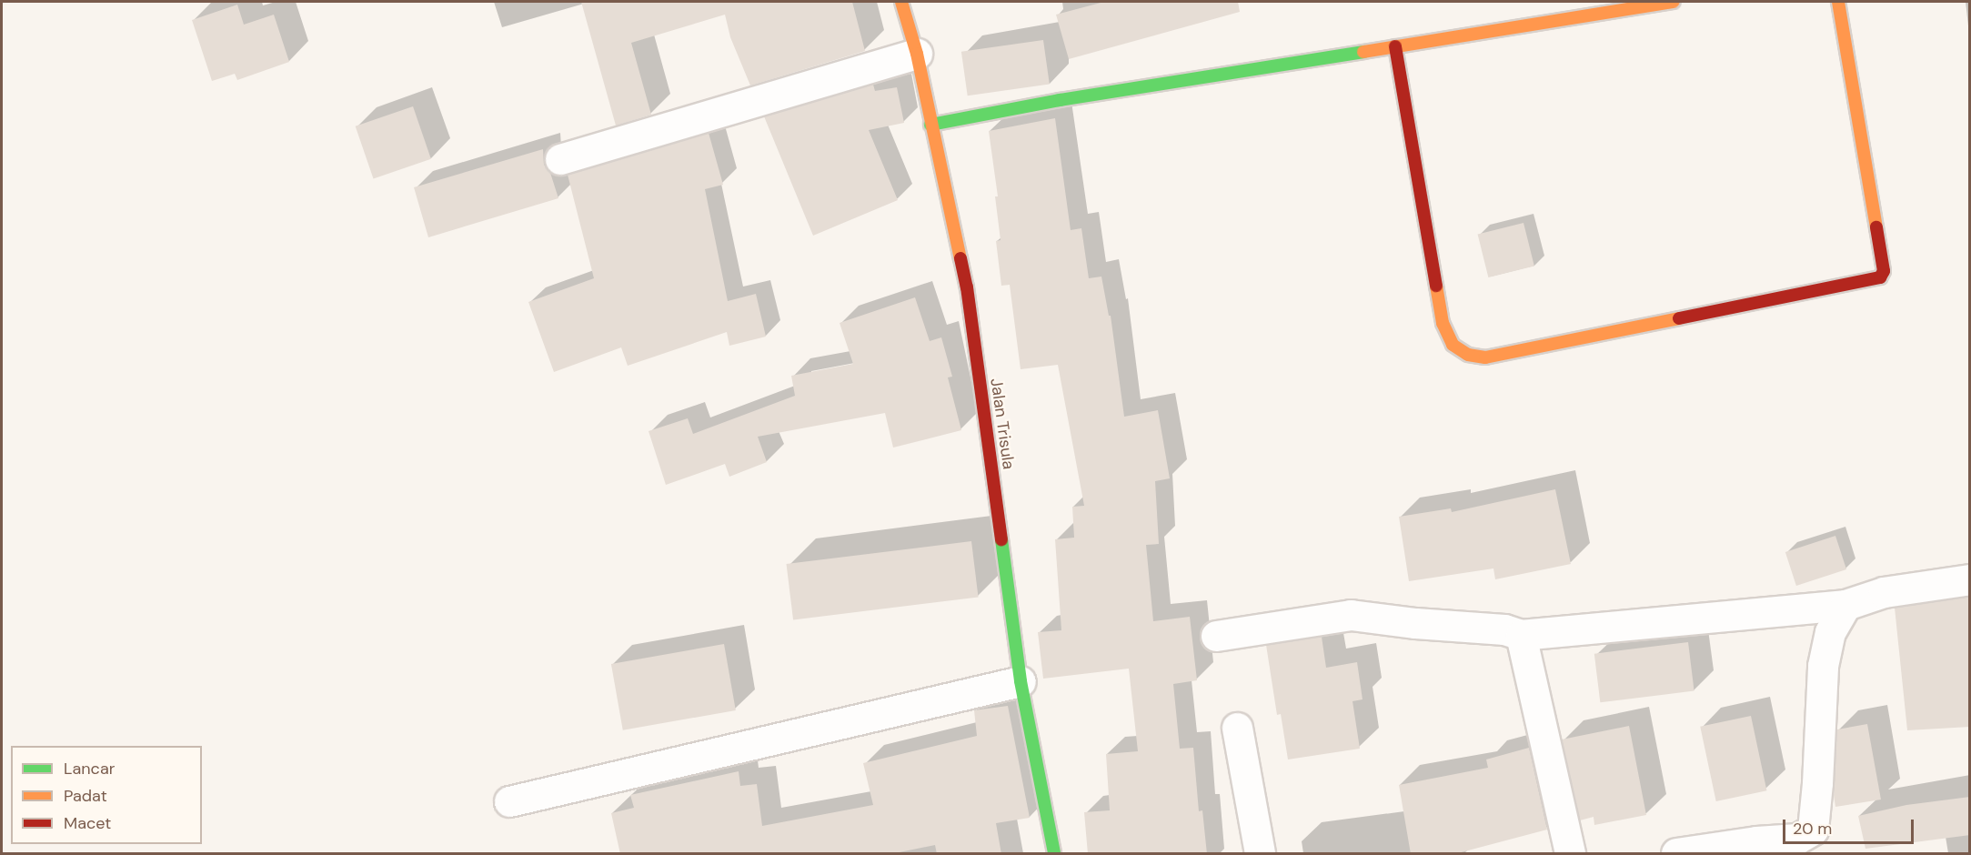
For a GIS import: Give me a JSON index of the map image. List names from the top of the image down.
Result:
{
  "streets": {
    "street": ["Jalan Trisula"]
  },
  "legend": ["Lancar", "Padat", "Macet"],
  "scale_bar": "20 m"
}
